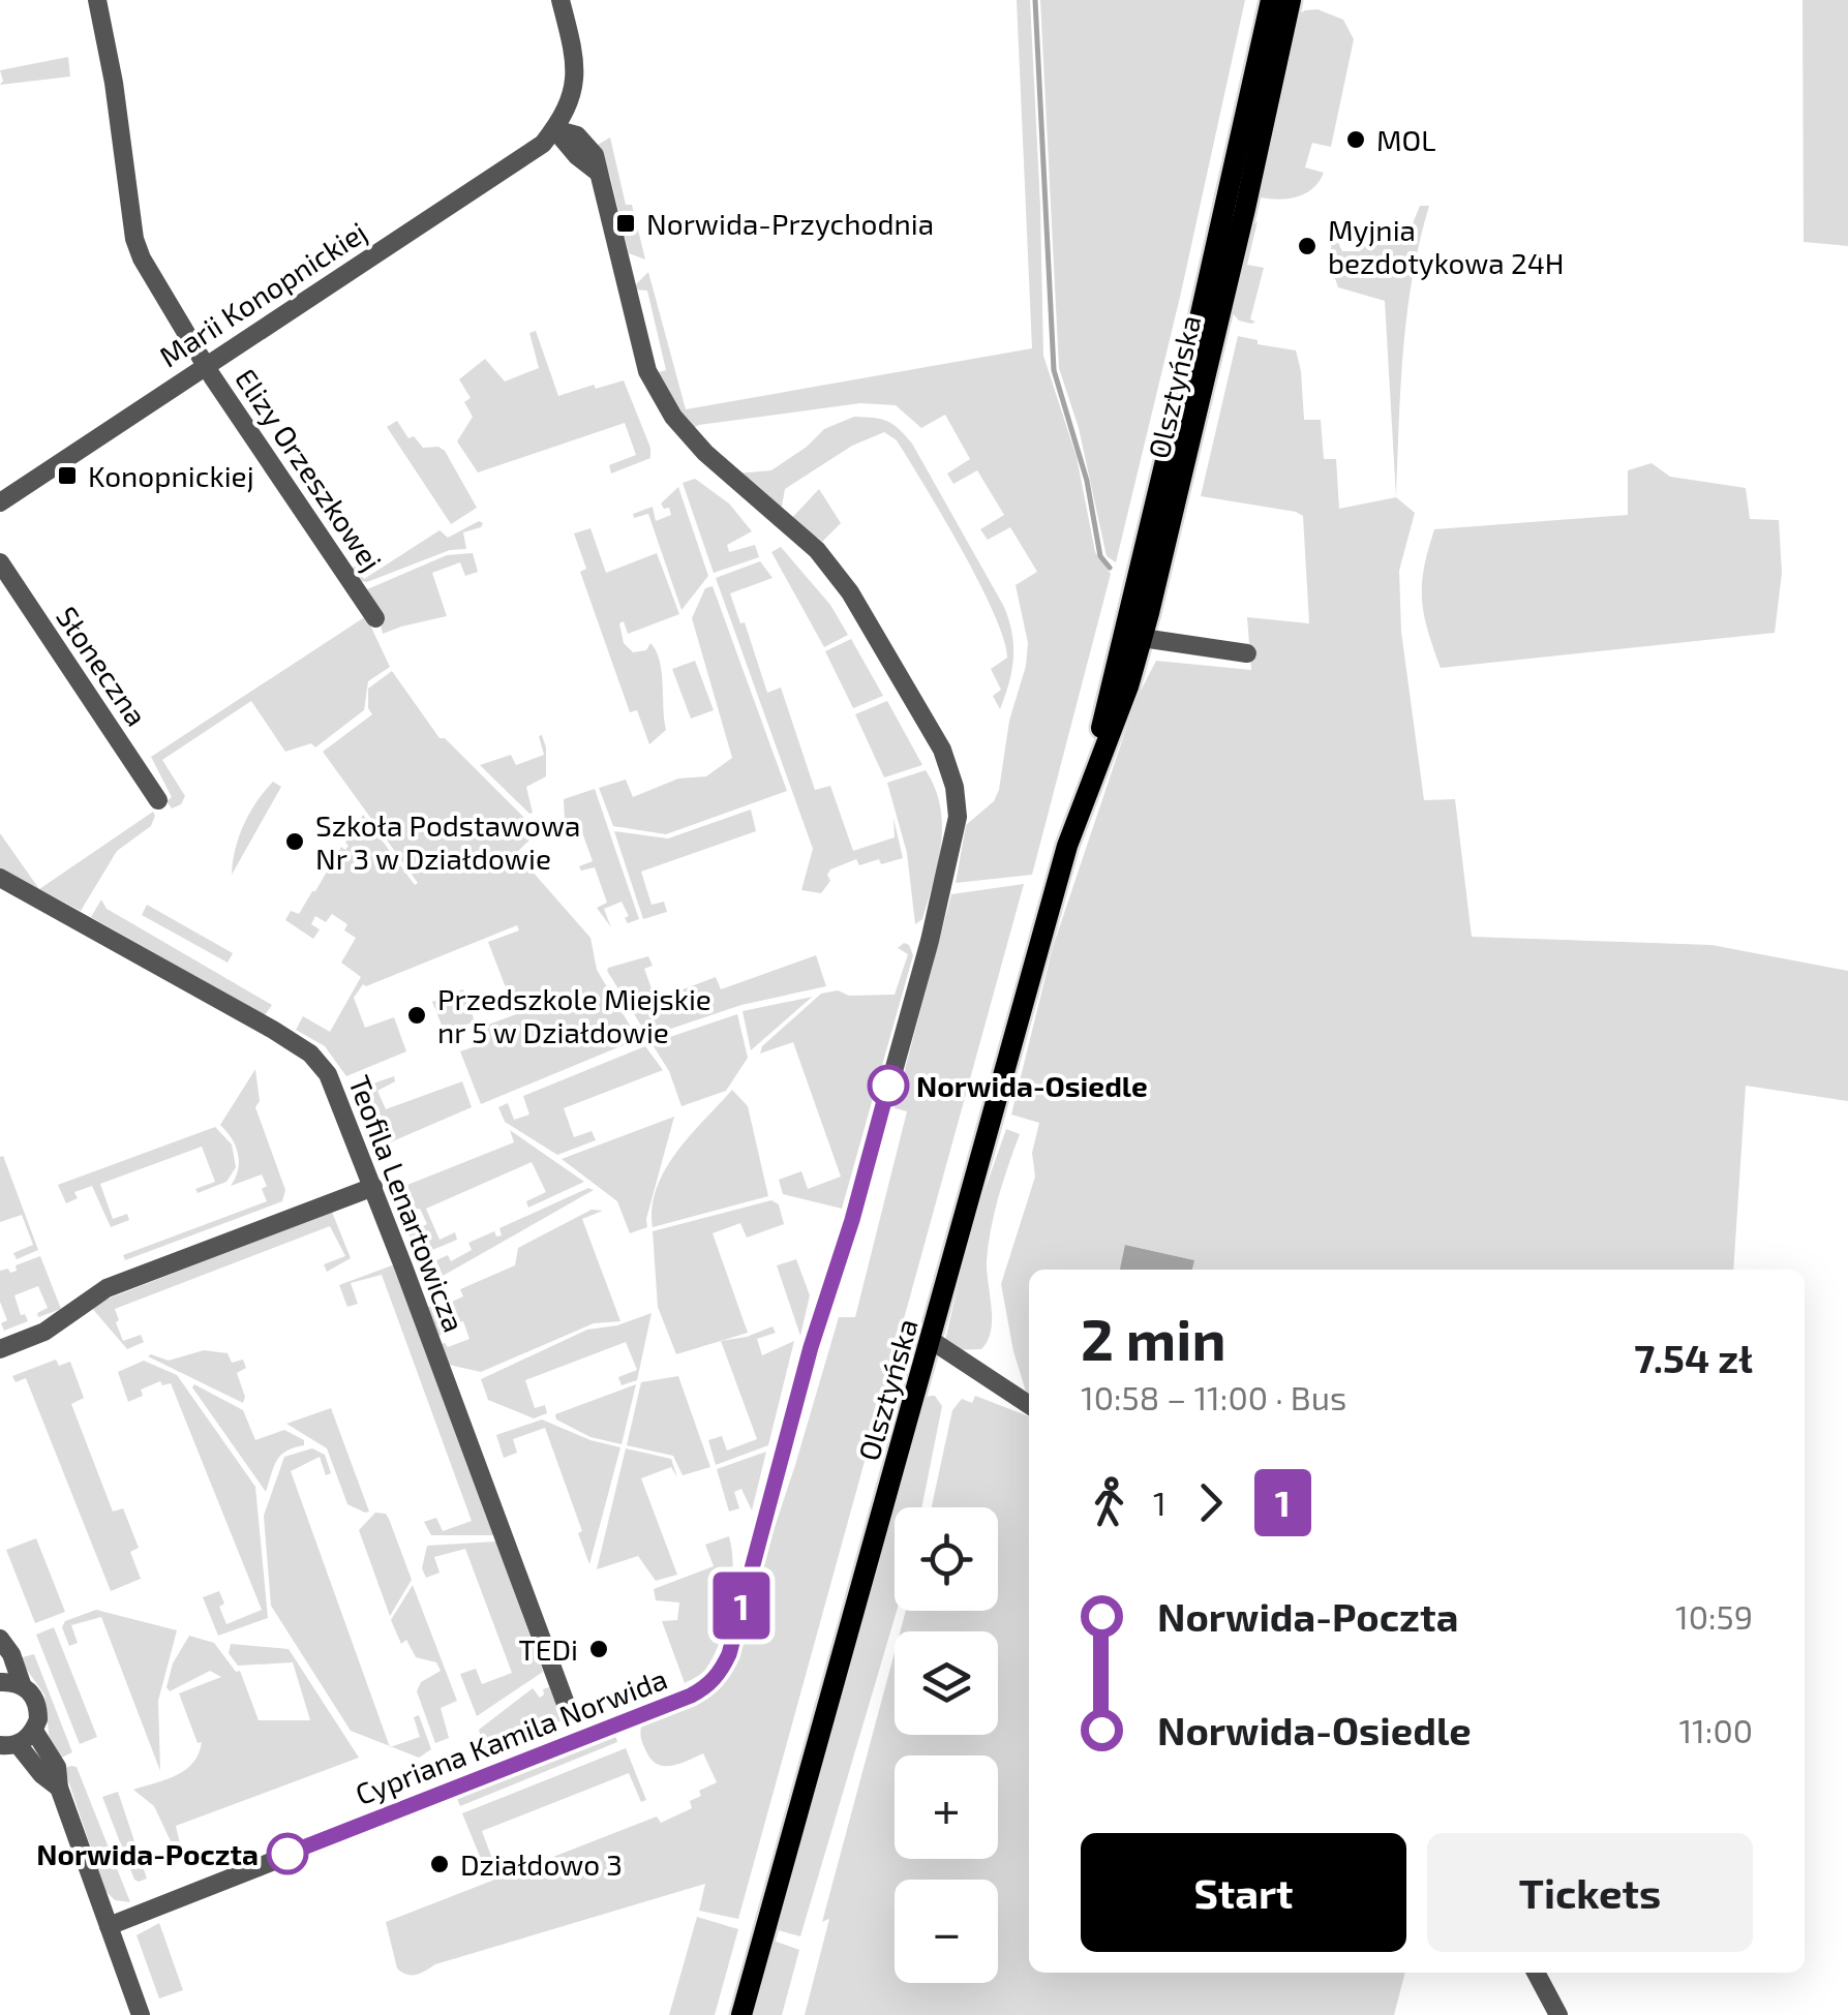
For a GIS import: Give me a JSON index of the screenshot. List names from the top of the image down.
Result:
{
  "streets": {
    "main road": ["Olsztyńska"],
    "street": [
      "Marii Konopnickiej",
      "Elizy Orzeszkowej",
      "Słoneczna",
      "Teofila Lenartowicza",
      "Cypriana Kamila Norwida"
    ]
  },
  "crossings": [
    ["Marii Konopnickiej", "Elizy Orzeszkowej"],
    ["Marii Konopnickiej", "Cypriana Kamila Norwida"]
  ],
  "places": {
    "other": [
      "MOL",
      "Myjnia bezdotykowa 24H",
      "Szkoła Podstawowa Nr 3 w Działdowie",
      "Przedszkole Miejskie nr 5 w Działdowie",
      "Norwida-Osiedle",
      "TEDi",
      "Norwida-Poczta",
      "Działdowo 3"
    ],
    "transit": ["Norwida-Przychodnia", "Konopnickiej"]
  },
  "lines": ["bus line 1"],
  "page": {
    "on_map": "1",
    "heading": ["2 min", "10:58 – 11:00 · Bus", "7.54 zł"],
    "legs": ["1", "1"],
    "map_buttons": ["+", "−"],
    "list": [
      {
        "name": "Norwida-Poczta",
        "value": "10:59"
      },
      {
        "name": "Norwida-Osiedle",
        "value": "11:00"
      }
    ],
    "buttons": ["Start", "Tickets"]
  }
}
